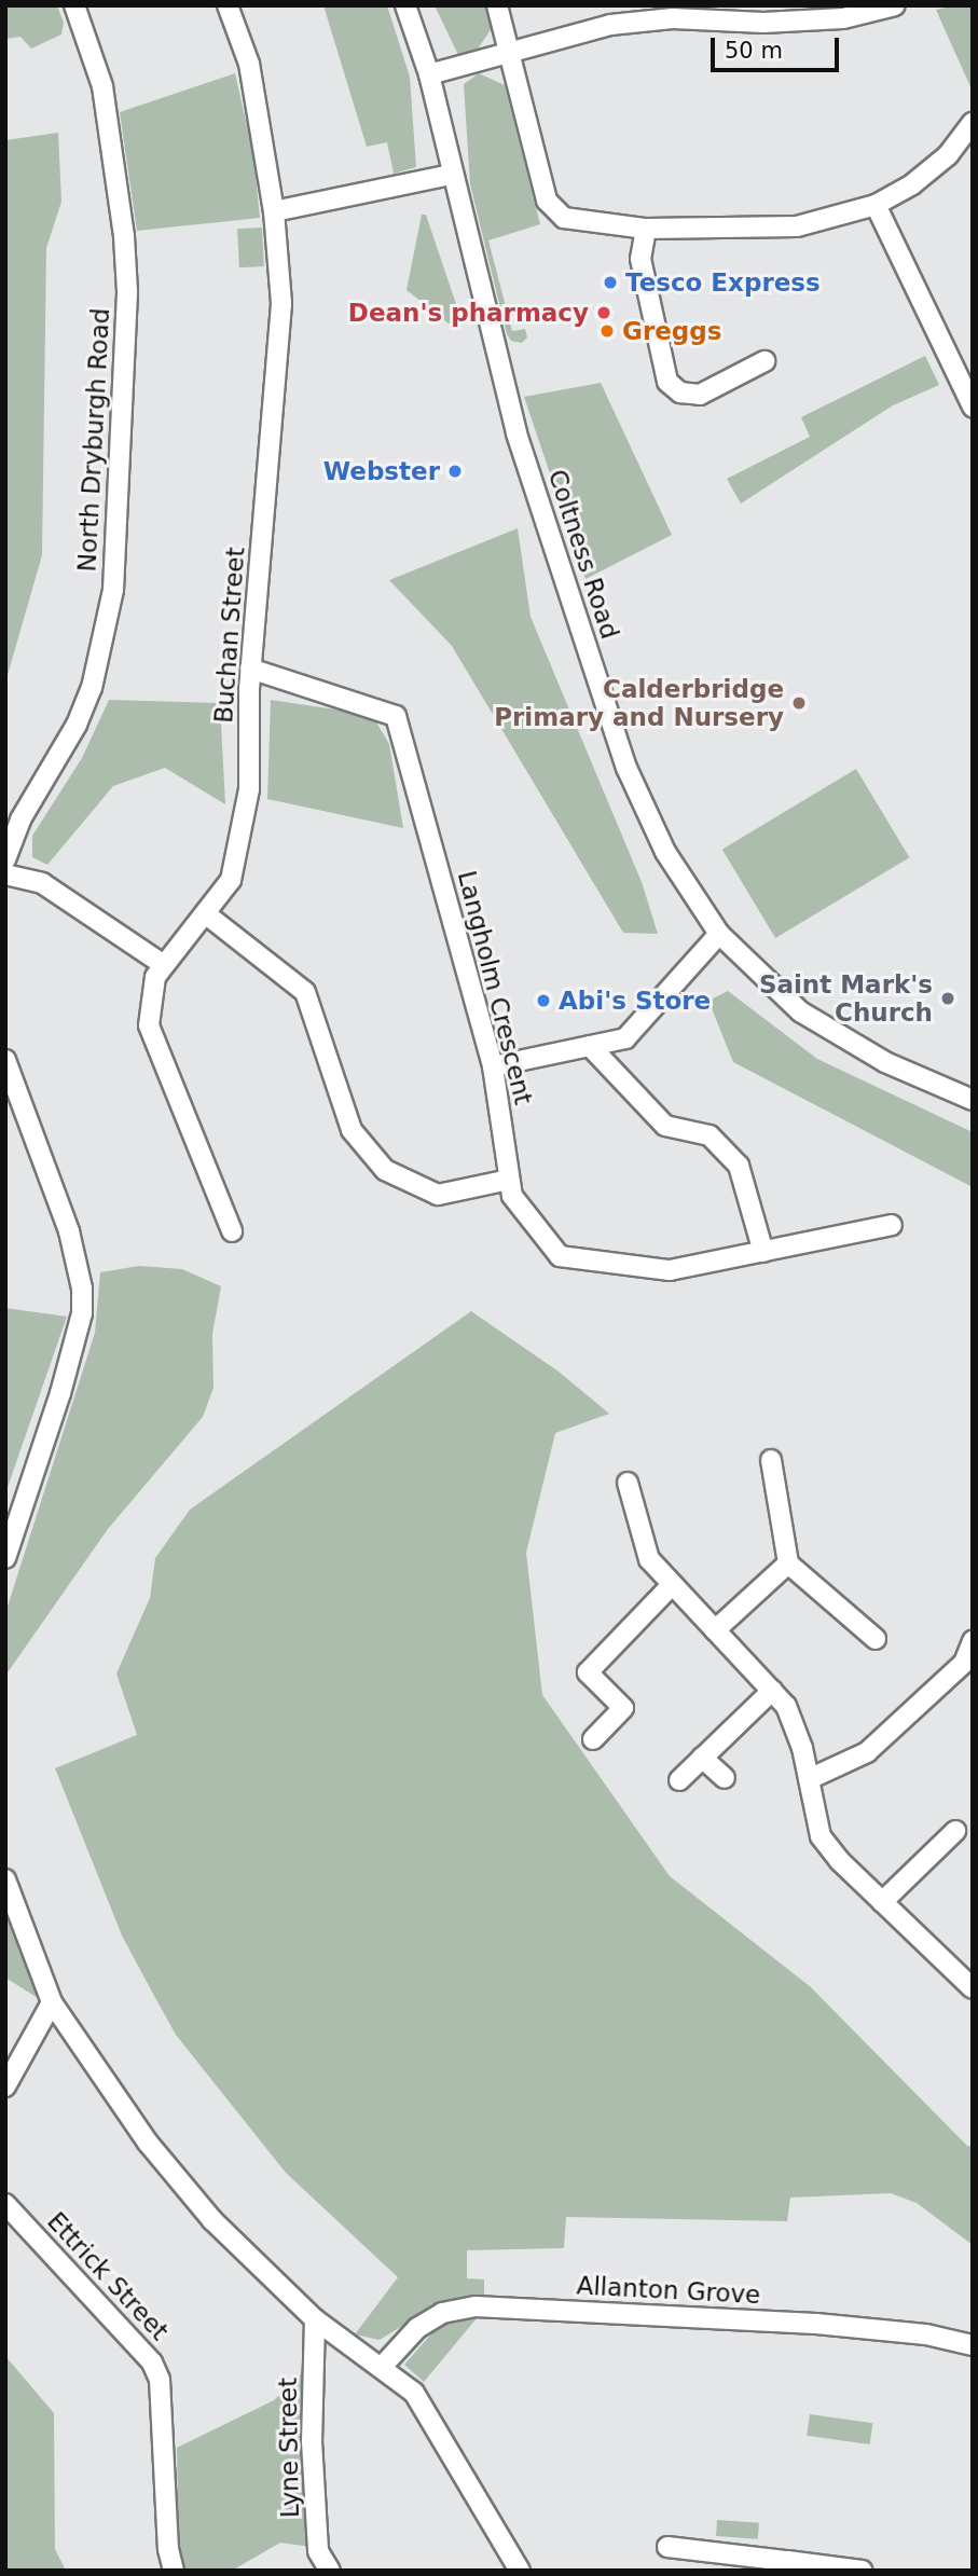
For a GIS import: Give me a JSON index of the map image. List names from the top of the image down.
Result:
{
  "streets": {
    "street": [
      "North Dryburgh Road",
      "Coltness Road",
      "Buchan Street",
      "Langholm Crescent",
      "Ettrick Street",
      "Allanton Grove",
      "Lyne Street"
    ]
  },
  "crossings": [
    ["Buchan Street", "Langholm Crescent"]
  ],
  "places": [
    "Tesco Express",
    "Dean's pharmacy",
    "Greggs",
    "Webster",
    "Calderbridge Primary and Nursery",
    "Saint Mark's Church",
    "Abi's Store"
  ],
  "scale_bar": "50 m"
}
